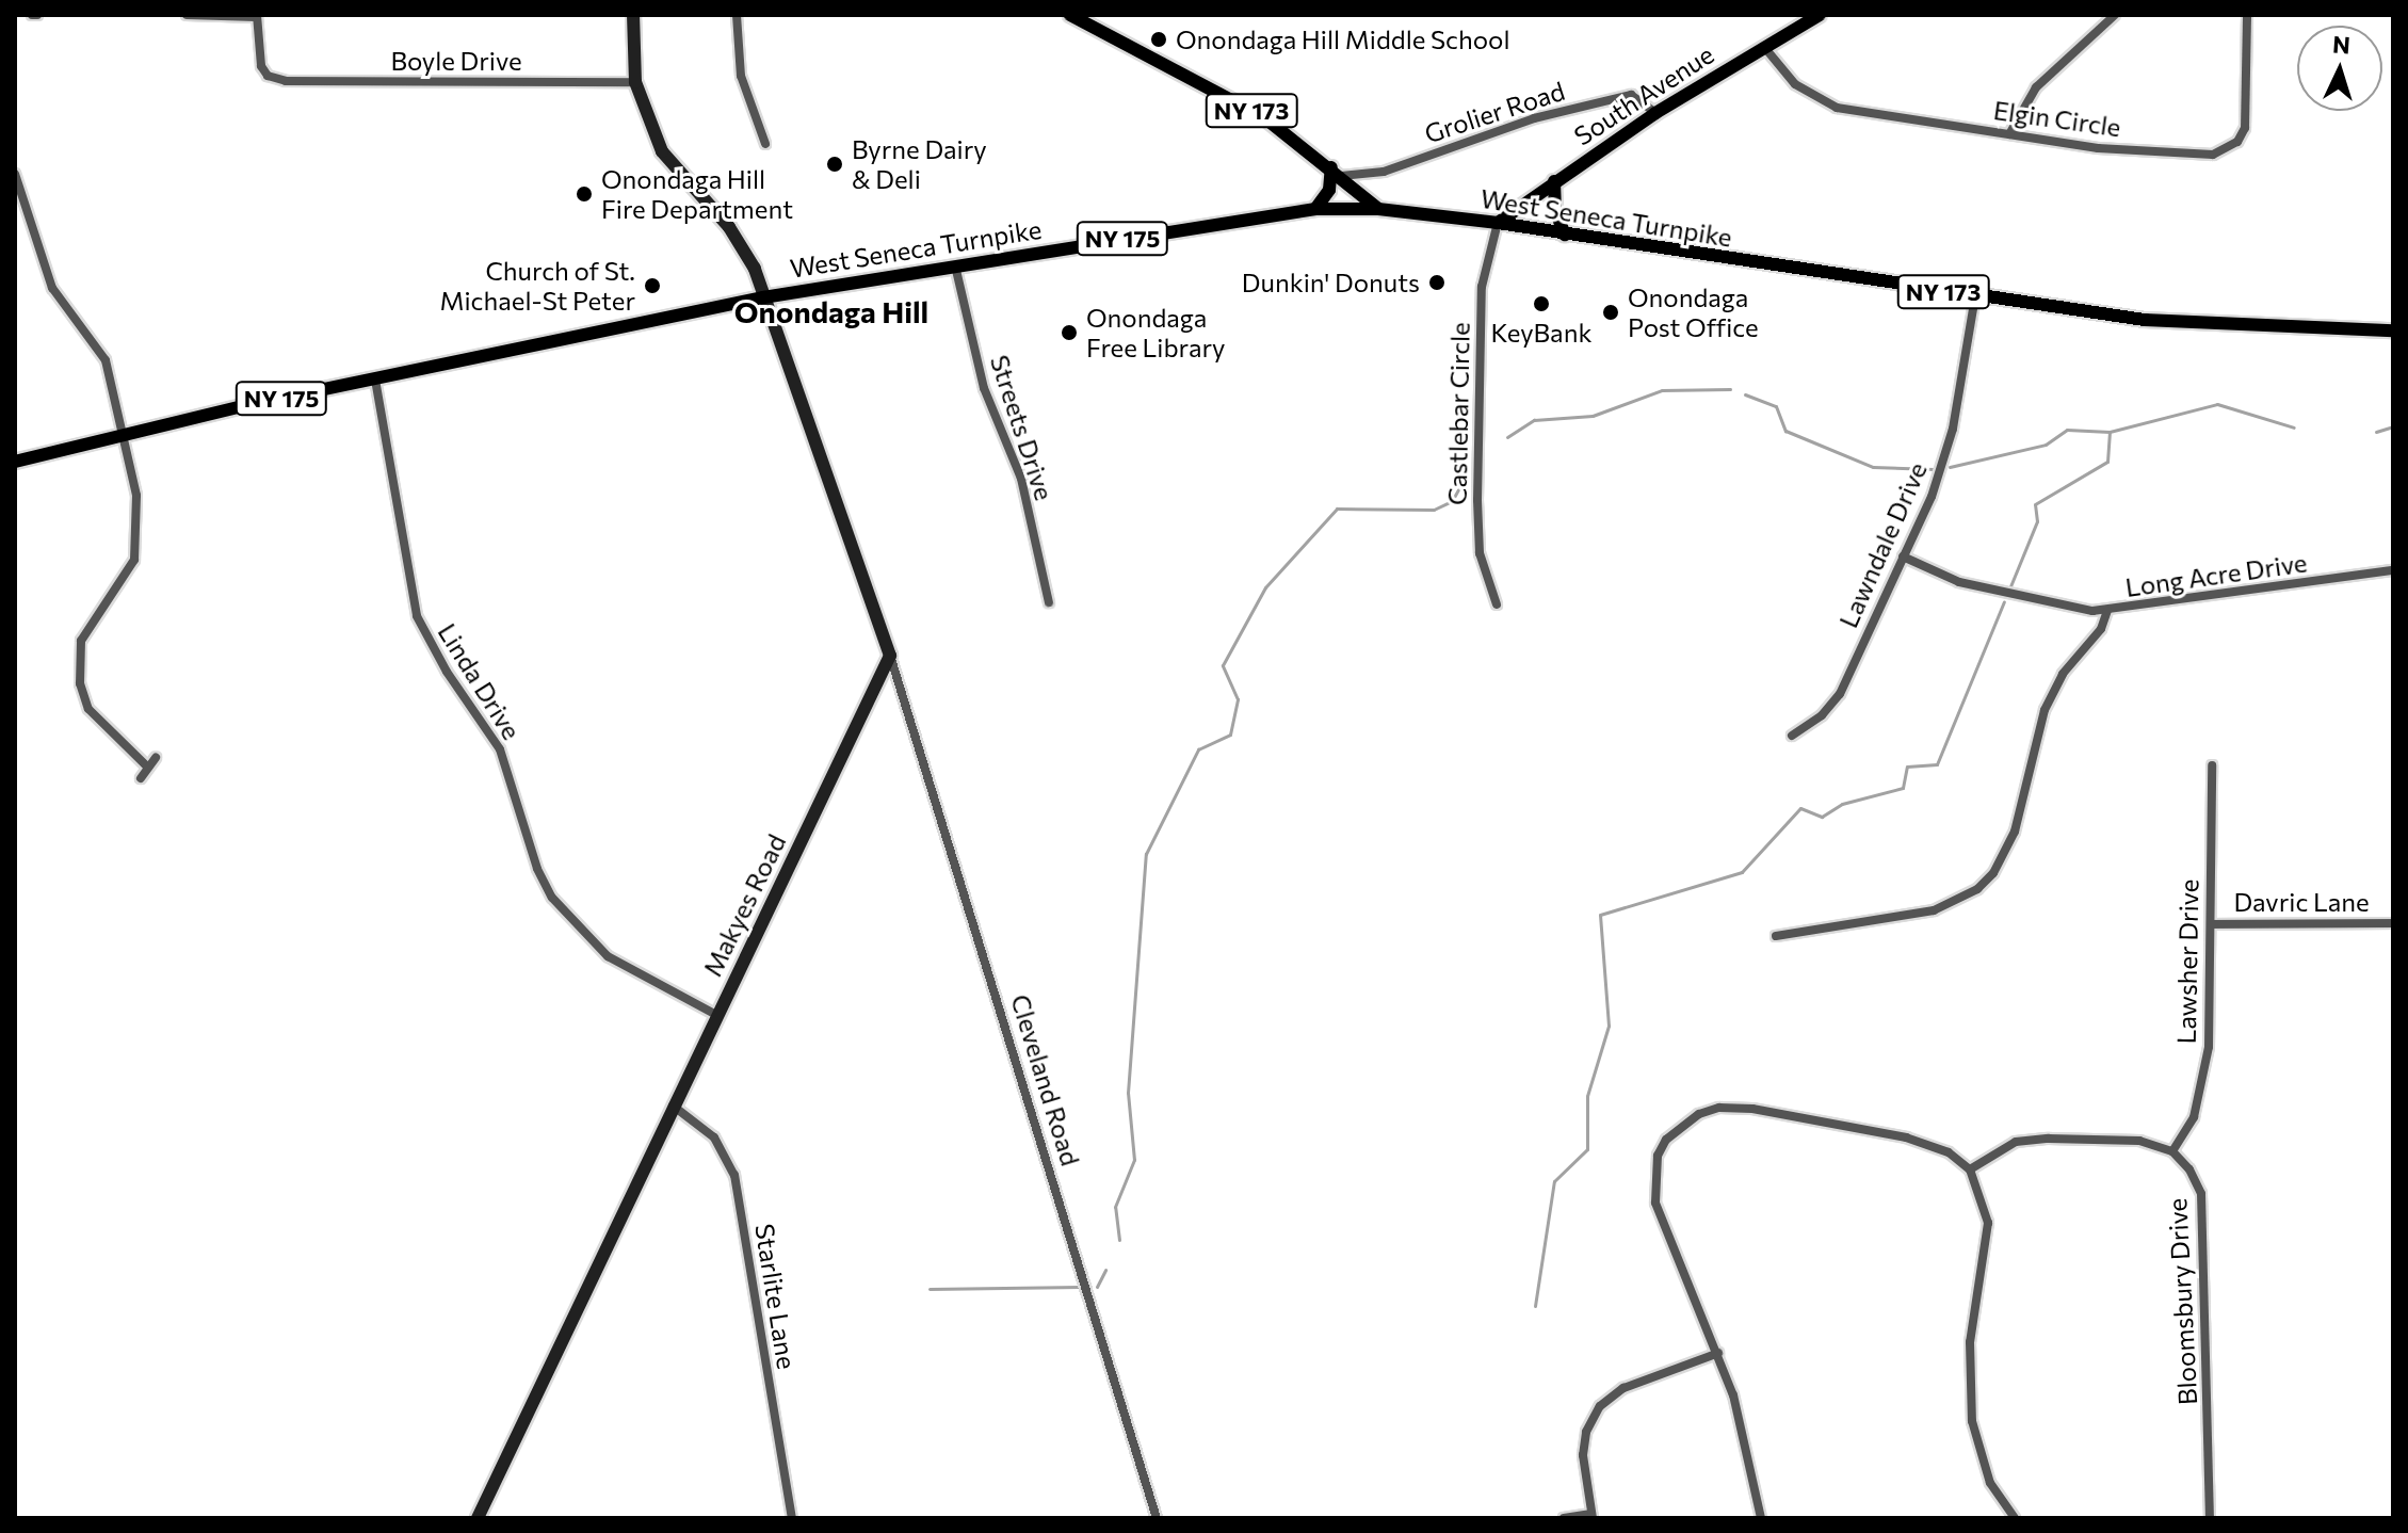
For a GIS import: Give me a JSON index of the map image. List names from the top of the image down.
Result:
{
  "streets": {
    "main road": [
      "South Avenue",
      "NY 173",
      "West Seneca Turnpike",
      "NY 175"
    ],
    "street": [
      "Boyle Drive",
      "Grolier Road",
      "Elgin Circle",
      "Castlebar Circle",
      "Streets Drive",
      "Lawndale Drive",
      "Long Acre Drive",
      "Linda Drive",
      "Davric Lane",
      "Makyes Road",
      "Lawsher Drive",
      "Cleveland Road",
      "Starlite Lane",
      "Bloomsbury Drive"
    ]
  },
  "crossings": [
    ["South Avenue", "Grolier Road"],
    ["South Avenue", "Elgin Circle"],
    ["South Avenue", "West Seneca Turnpike"],
    ["South Avenue", "Castlebar Circle"],
    ["NY 173", "Grolier Road"],
    ["NY 173", "West Seneca Turnpike"],
    ["West Seneca Turnpike", "Castlebar Circle"],
    ["West Seneca Turnpike", "Streets Drive"],
    ["West Seneca Turnpike", "Lawndale Drive"],
    ["West Seneca Turnpike", "Linda Drive"],
    ["Linda Drive", "Makyes Road"],
    ["Davric Lane", "Lawsher Drive"],
    ["Makyes Road", "Cleveland Road"],
    ["Makyes Road", "Starlite Lane"],
    ["Lawsher Drive", "Bloomsbury Drive"]
  ],
  "districts": ["Onondaga Hill"],
  "places": [
    "Onondaga Hill Middle School",
    "Byrne Dairy & Deli",
    "Onondaga Hill Fire Department",
    "Dunkin' Donuts",
    "Church of St. Michael-St Peter",
    "KeyBank",
    "Onondaga Post Office",
    "Onondaga Free Library"
  ],
  "north": "top"
}
